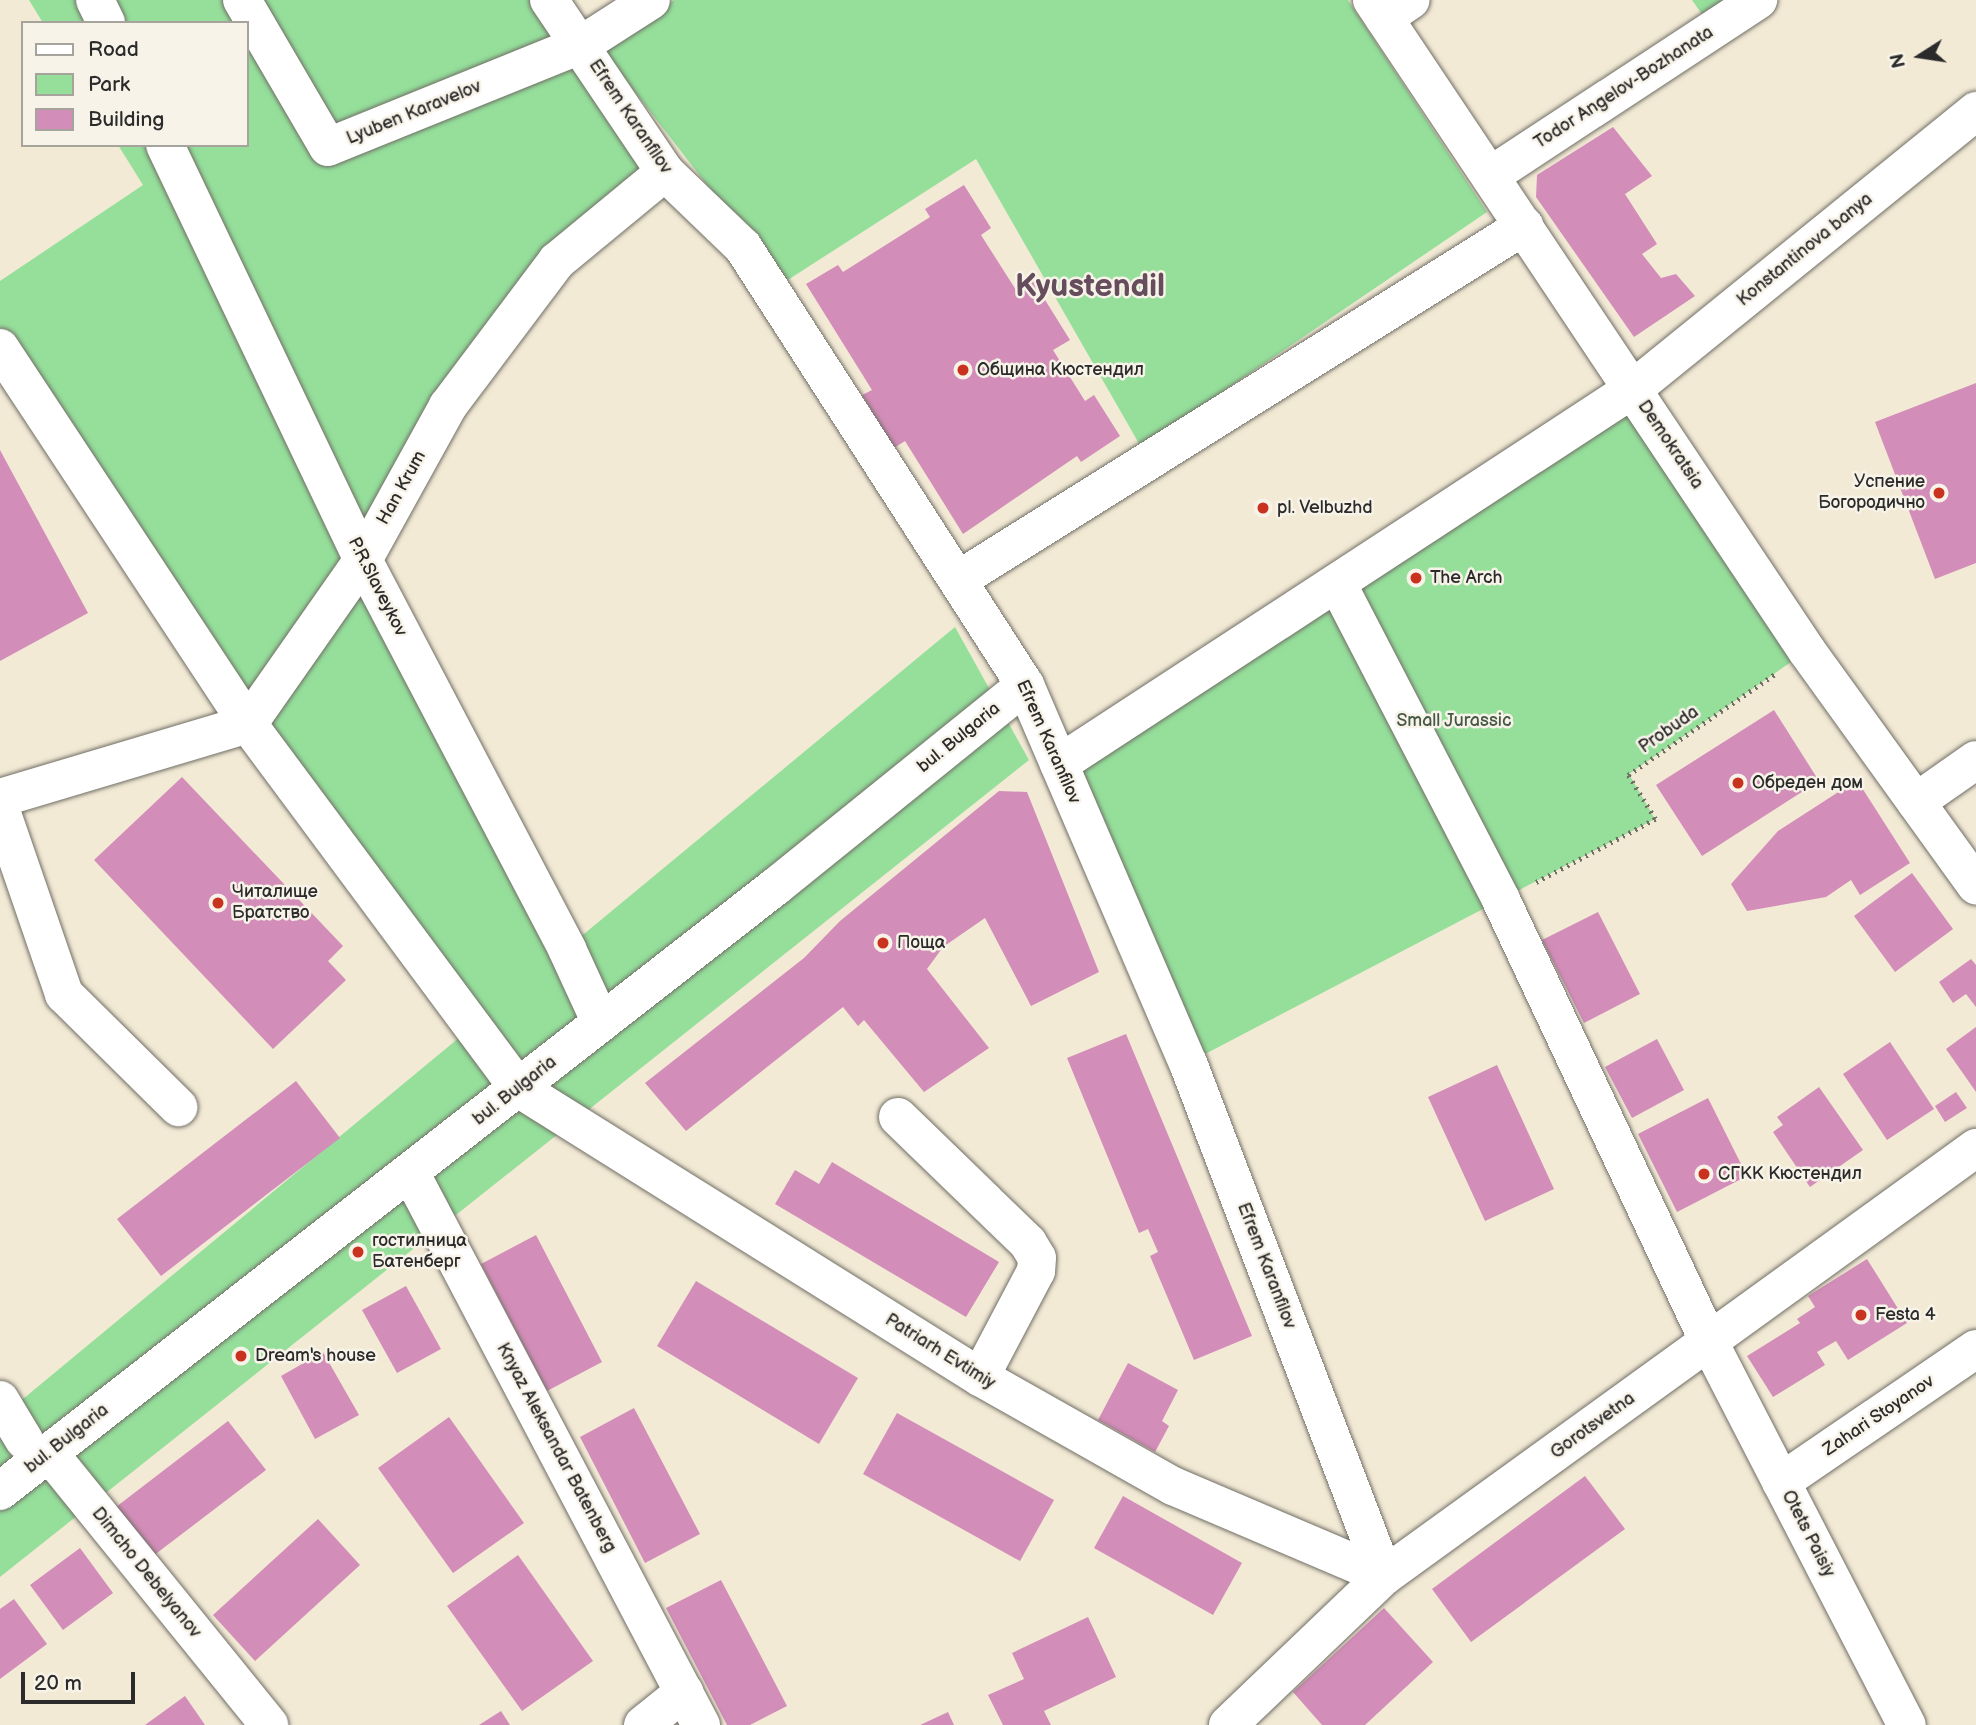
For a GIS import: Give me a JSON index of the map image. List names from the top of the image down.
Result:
{
  "streets": {
    "street": [
      "Todor Angelov-Bozhanata",
      "Lyuben Karavelov",
      "Efrem Karanfilov",
      "Konstantinova banya",
      "Demokratsia",
      "Han Krum",
      "P.R.Slaveykov",
      "bul. Bulgaria",
      "Patriarh Evtimiy",
      "Zahari Stoyanov",
      "Gorotsvetna",
      "Knyaz Aleksandar Batenberg",
      "Otets Paisiy",
      "Dimcho Debelyanov"
    ],
    "path": ["Probuda"]
  },
  "crossings": [
    ["Todor Angelov-Bozhanata", "Demokratsia"],
    ["Lyuben Karavelov", "Efrem Karanfilov"],
    ["Efrem Karanfilov", "Konstantinova banya"],
    ["Efrem Karanfilov", "Han Krum"],
    ["Efrem Karanfilov", "bul. Bulgaria"],
    ["Efrem Karanfilov", "Patriarh Evtimiy"],
    ["Efrem Karanfilov", "Gorotsvetna"],
    ["Konstantinova banya", "Demokratsia"],
    ["Konstantinova banya", "Otets Paisiy"],
    ["Demokratsia", "Probuda"],
    ["Han Krum", "P.R.Slaveykov"],
    ["P.R.Slaveykov", "bul. Bulgaria"],
    ["Probuda", "Otets Paisiy"],
    ["bul. Bulgaria", "Patriarh Evtimiy"],
    ["bul. Bulgaria", "Knyaz Aleksandar Batenberg"],
    ["bul. Bulgaria", "Dimcho Debelyanov"],
    ["Patriarh Evtimiy", "Gorotsvetna"],
    ["Zahari Stoyanov", "Otets Paisiy"],
    ["Gorotsvetna", "Otets Paisiy"]
  ],
  "districts": ["Kyustendil"],
  "parks": ["Small Jurassic"],
  "places": [
    "Община Кюстендил",
    "Успение Богородично",
    "pl. Velbuzhd",
    "The Arch",
    "Обреден дом",
    "Читалище Братство",
    "Поща",
    "СГКК Кюстендил",
    "гостилница Батенберг",
    "Festa 4",
    "Dream's house"
  ],
  "legend": ["Road", "Park", "Building"],
  "scale_bar": "20 m",
  "north": "left"
}
